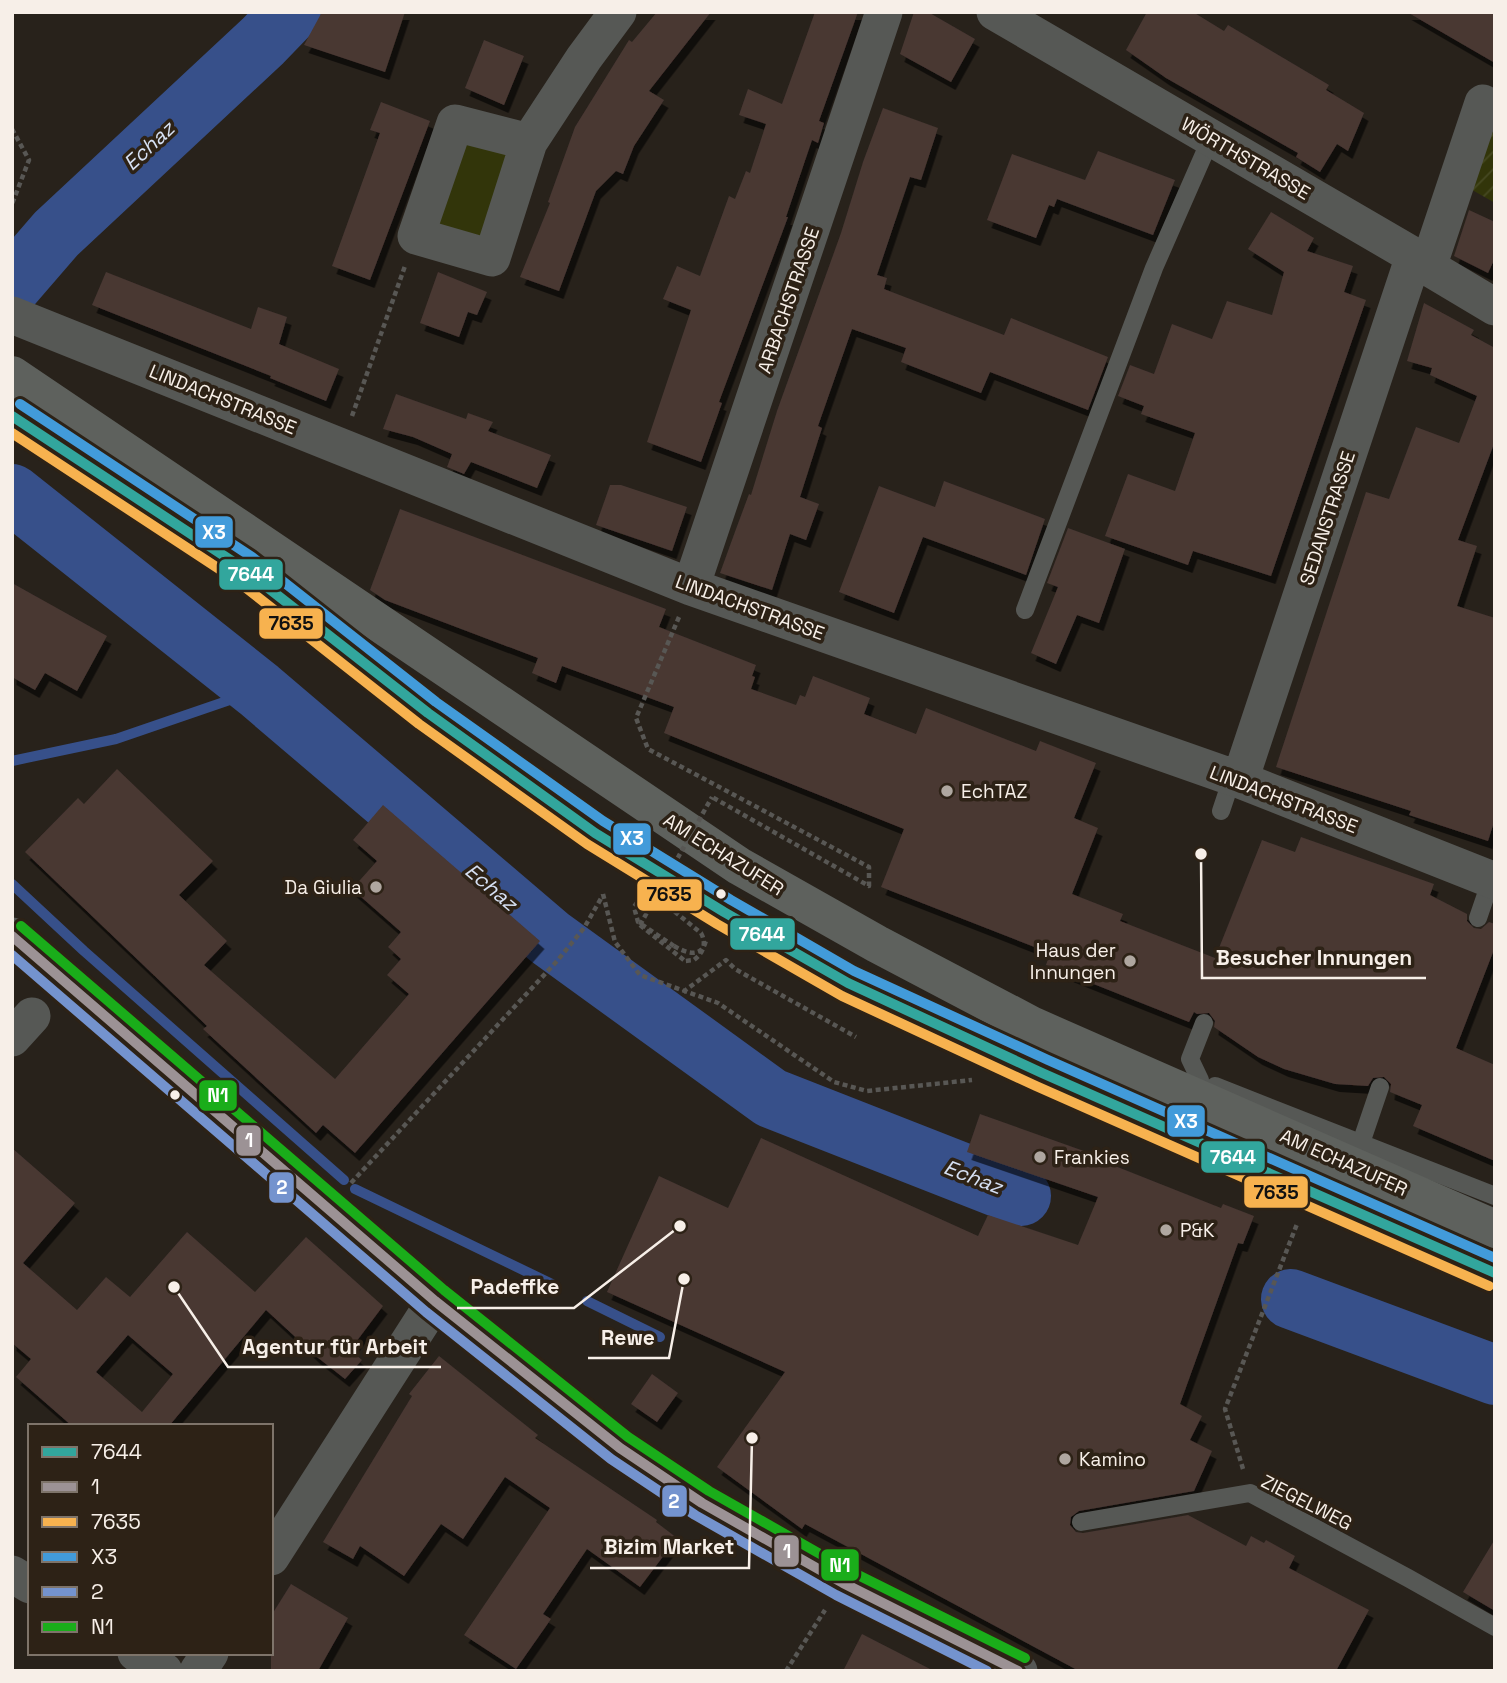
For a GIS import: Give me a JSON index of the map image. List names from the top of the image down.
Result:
{
  "streets": {
    "main road": ["AM ECHAZUFER"],
    "street": [
      "WÖRTHSTRASSE",
      "ARBACHSTRASSE",
      "LINDACHSTRASSE",
      "SEDANSTRASSE"
    ],
    "lane": ["ZIEGELWEG"]
  },
  "crossings": [
    ["WÖRTHSTRASSE", "SEDANSTRASSE"],
    ["ARBACHSTRASSE", "LINDACHSTRASSE"],
    ["LINDACHSTRASSE", "SEDANSTRASSE"]
  ],
  "water": ["Echaz"],
  "places": [
    "EchTAZ",
    "Besucher Innungen",
    "Da Giulia",
    "Haus der Innungen",
    "Frankies",
    "Padeffke",
    "P&K",
    "Rewe",
    "Agentur für Arbeit",
    "Bizim Market",
    "Kamino"
  ],
  "lines": [
    "transit line X3",
    "transit line 7644",
    "transit line 7635",
    "transit line N1",
    "transit line 1",
    "transit line 2"
  ],
  "legend": [
    "7644",
    "1",
    "7635",
    "X3",
    "2",
    "N1"
  ]
}
